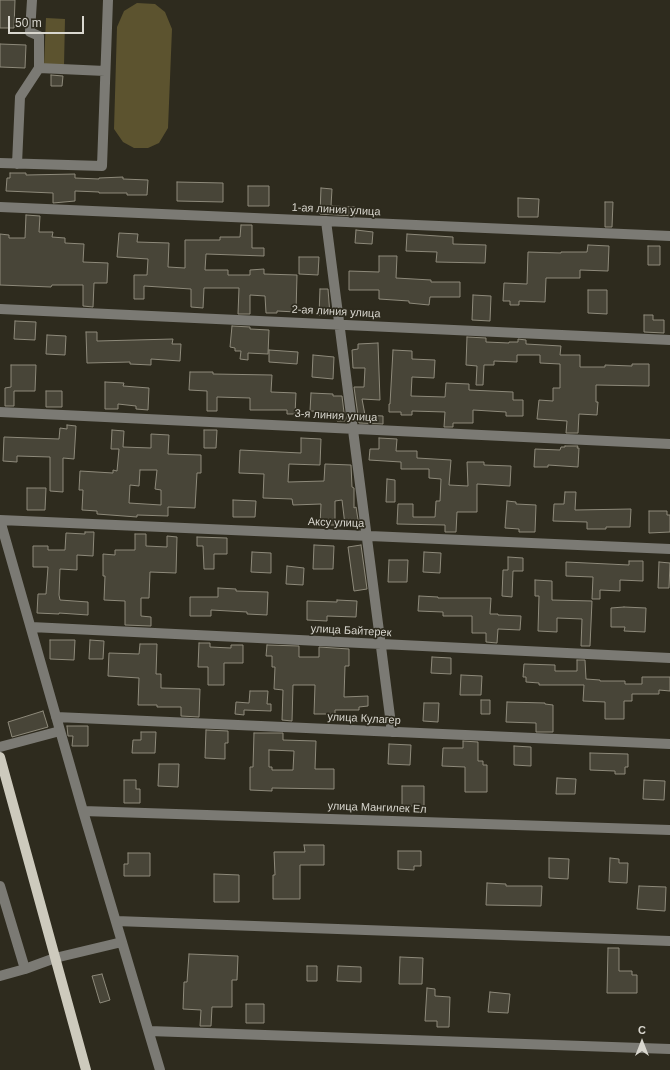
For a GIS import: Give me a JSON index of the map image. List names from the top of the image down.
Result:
{
  "streets": {
    "street": [
      "1-ая линия улица",
      "2-ая линия улица",
      "3-я линия улица",
      "Аксу улица",
      "улица Байтерек",
      "улица Кулагер",
      "улица Мангилек Ел"
    ]
  },
  "scale_bar": "50 m",
  "north": "top"
}
